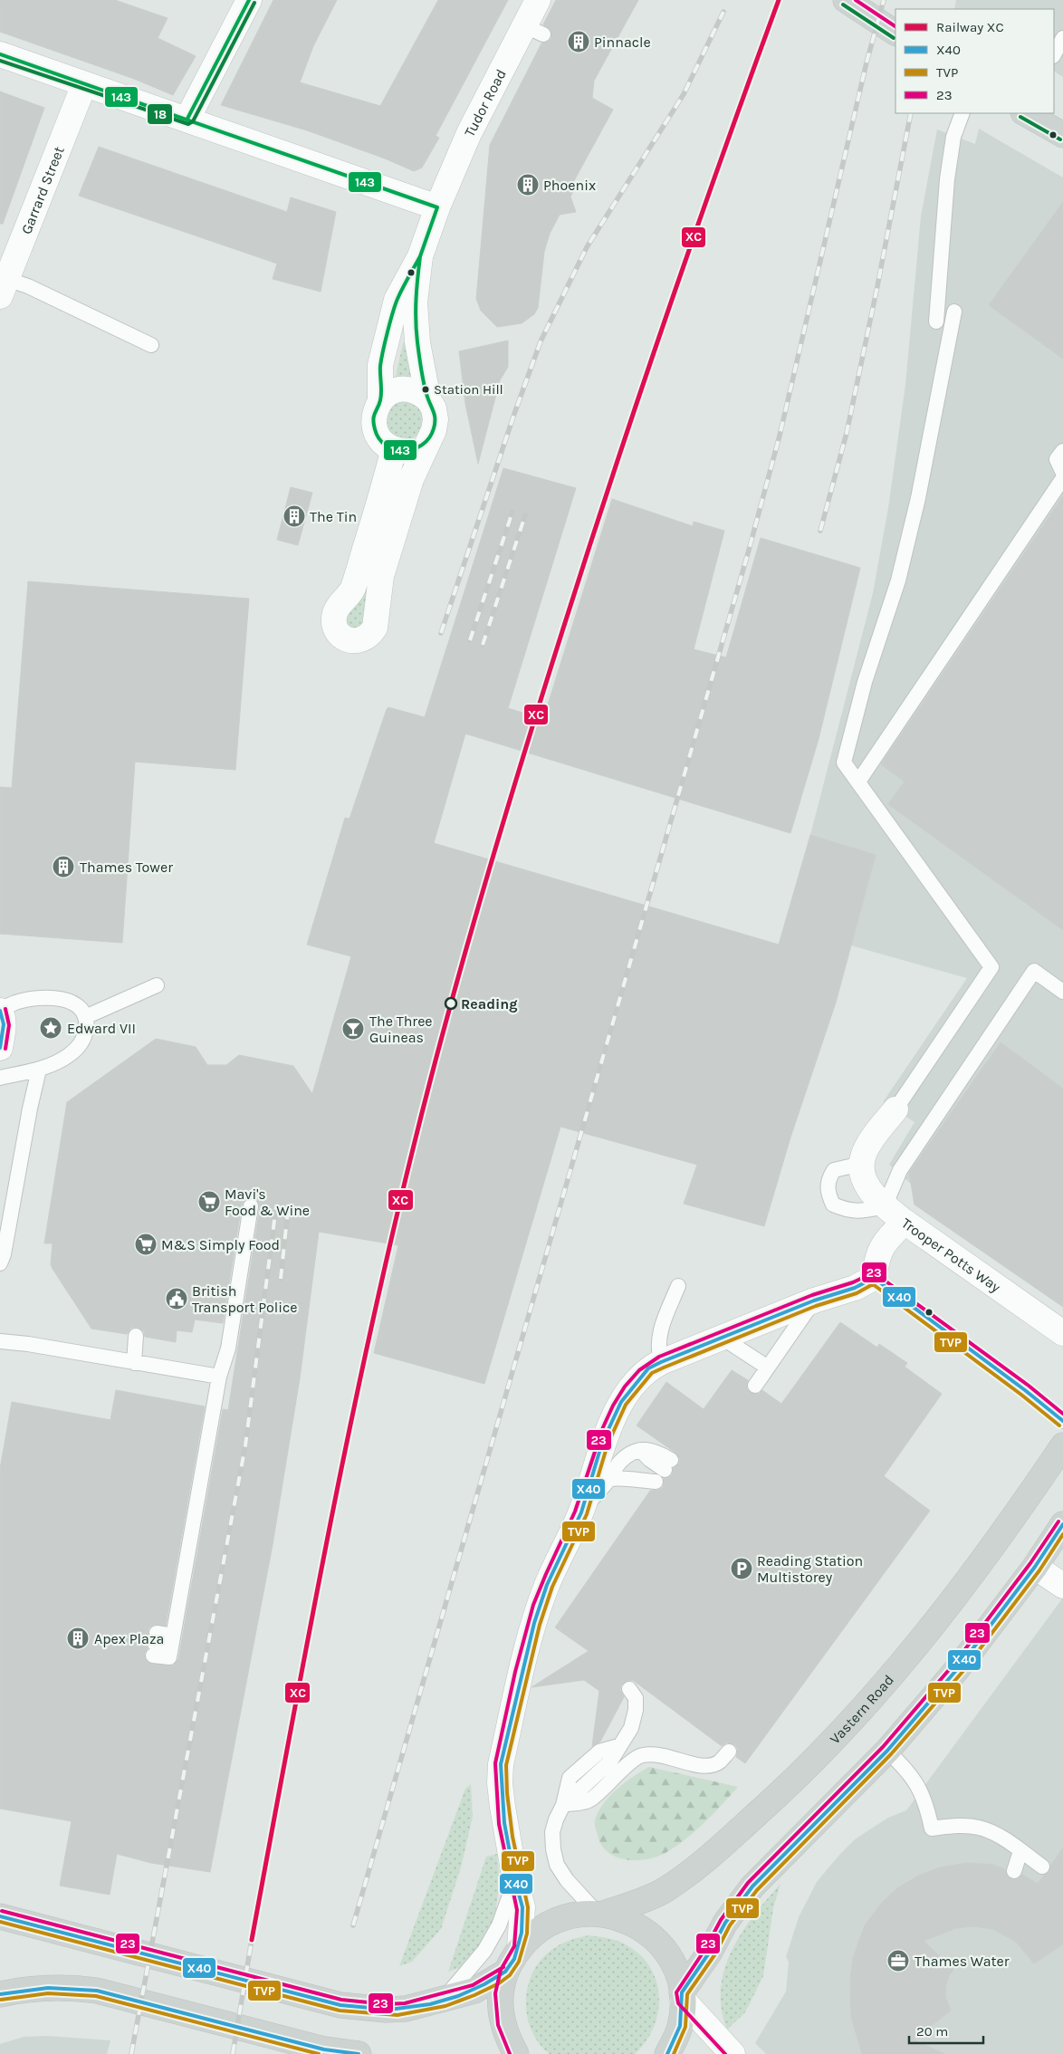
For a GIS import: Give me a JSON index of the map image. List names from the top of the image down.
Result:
{
  "streets": {
    "main road": ["Vastern Road"],
    "street": ["Tudor Road", "Garrard Street", "Trooper Potts Way"]
  },
  "places": {
    "building": [
      "Pinnacle",
      "Phoenix",
      "The Tin",
      "Thames Tower",
      "Apex Plaza"
    ],
    "other": ["Station Hill", "Reading"],
    "place": ["Edward VII"],
    "bar": ["The Three Guineas"],
    "supermarket": ["Mavi's Food & Wine", "M&S Simply Food"],
    "public building": ["British Transport Police"],
    "parking": ["Reading Station Multistorey"],
    "office": ["Thames Water"]
  },
  "lines": [
    "rail line XC",
    "transit line 23",
    "transit line 143",
    "transit line 18",
    "transit line X40",
    "transit line TVP"
  ],
  "legend": [
    "Railway XC",
    "X40",
    "TVP",
    "23"
  ],
  "scale_bar": "20 m"
}
